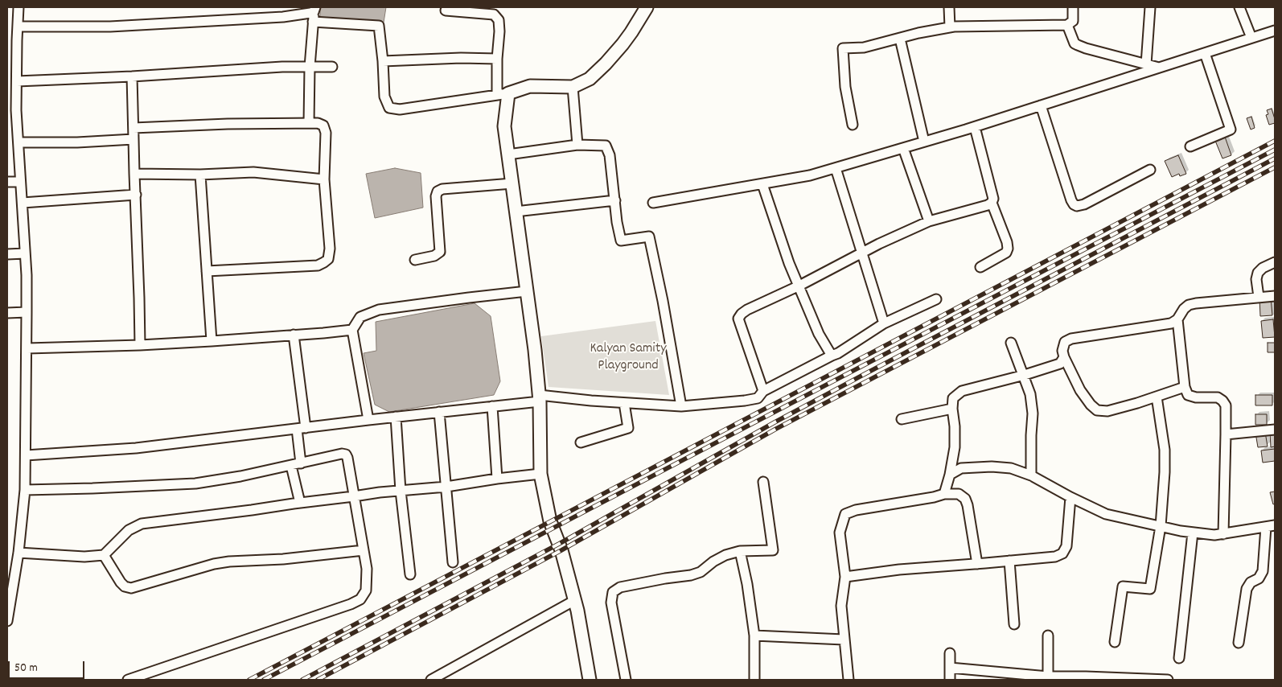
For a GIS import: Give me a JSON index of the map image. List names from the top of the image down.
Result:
{
  "parks": ["Kalyan Samity Playground"],
  "scale_bar": "50 m"
}
